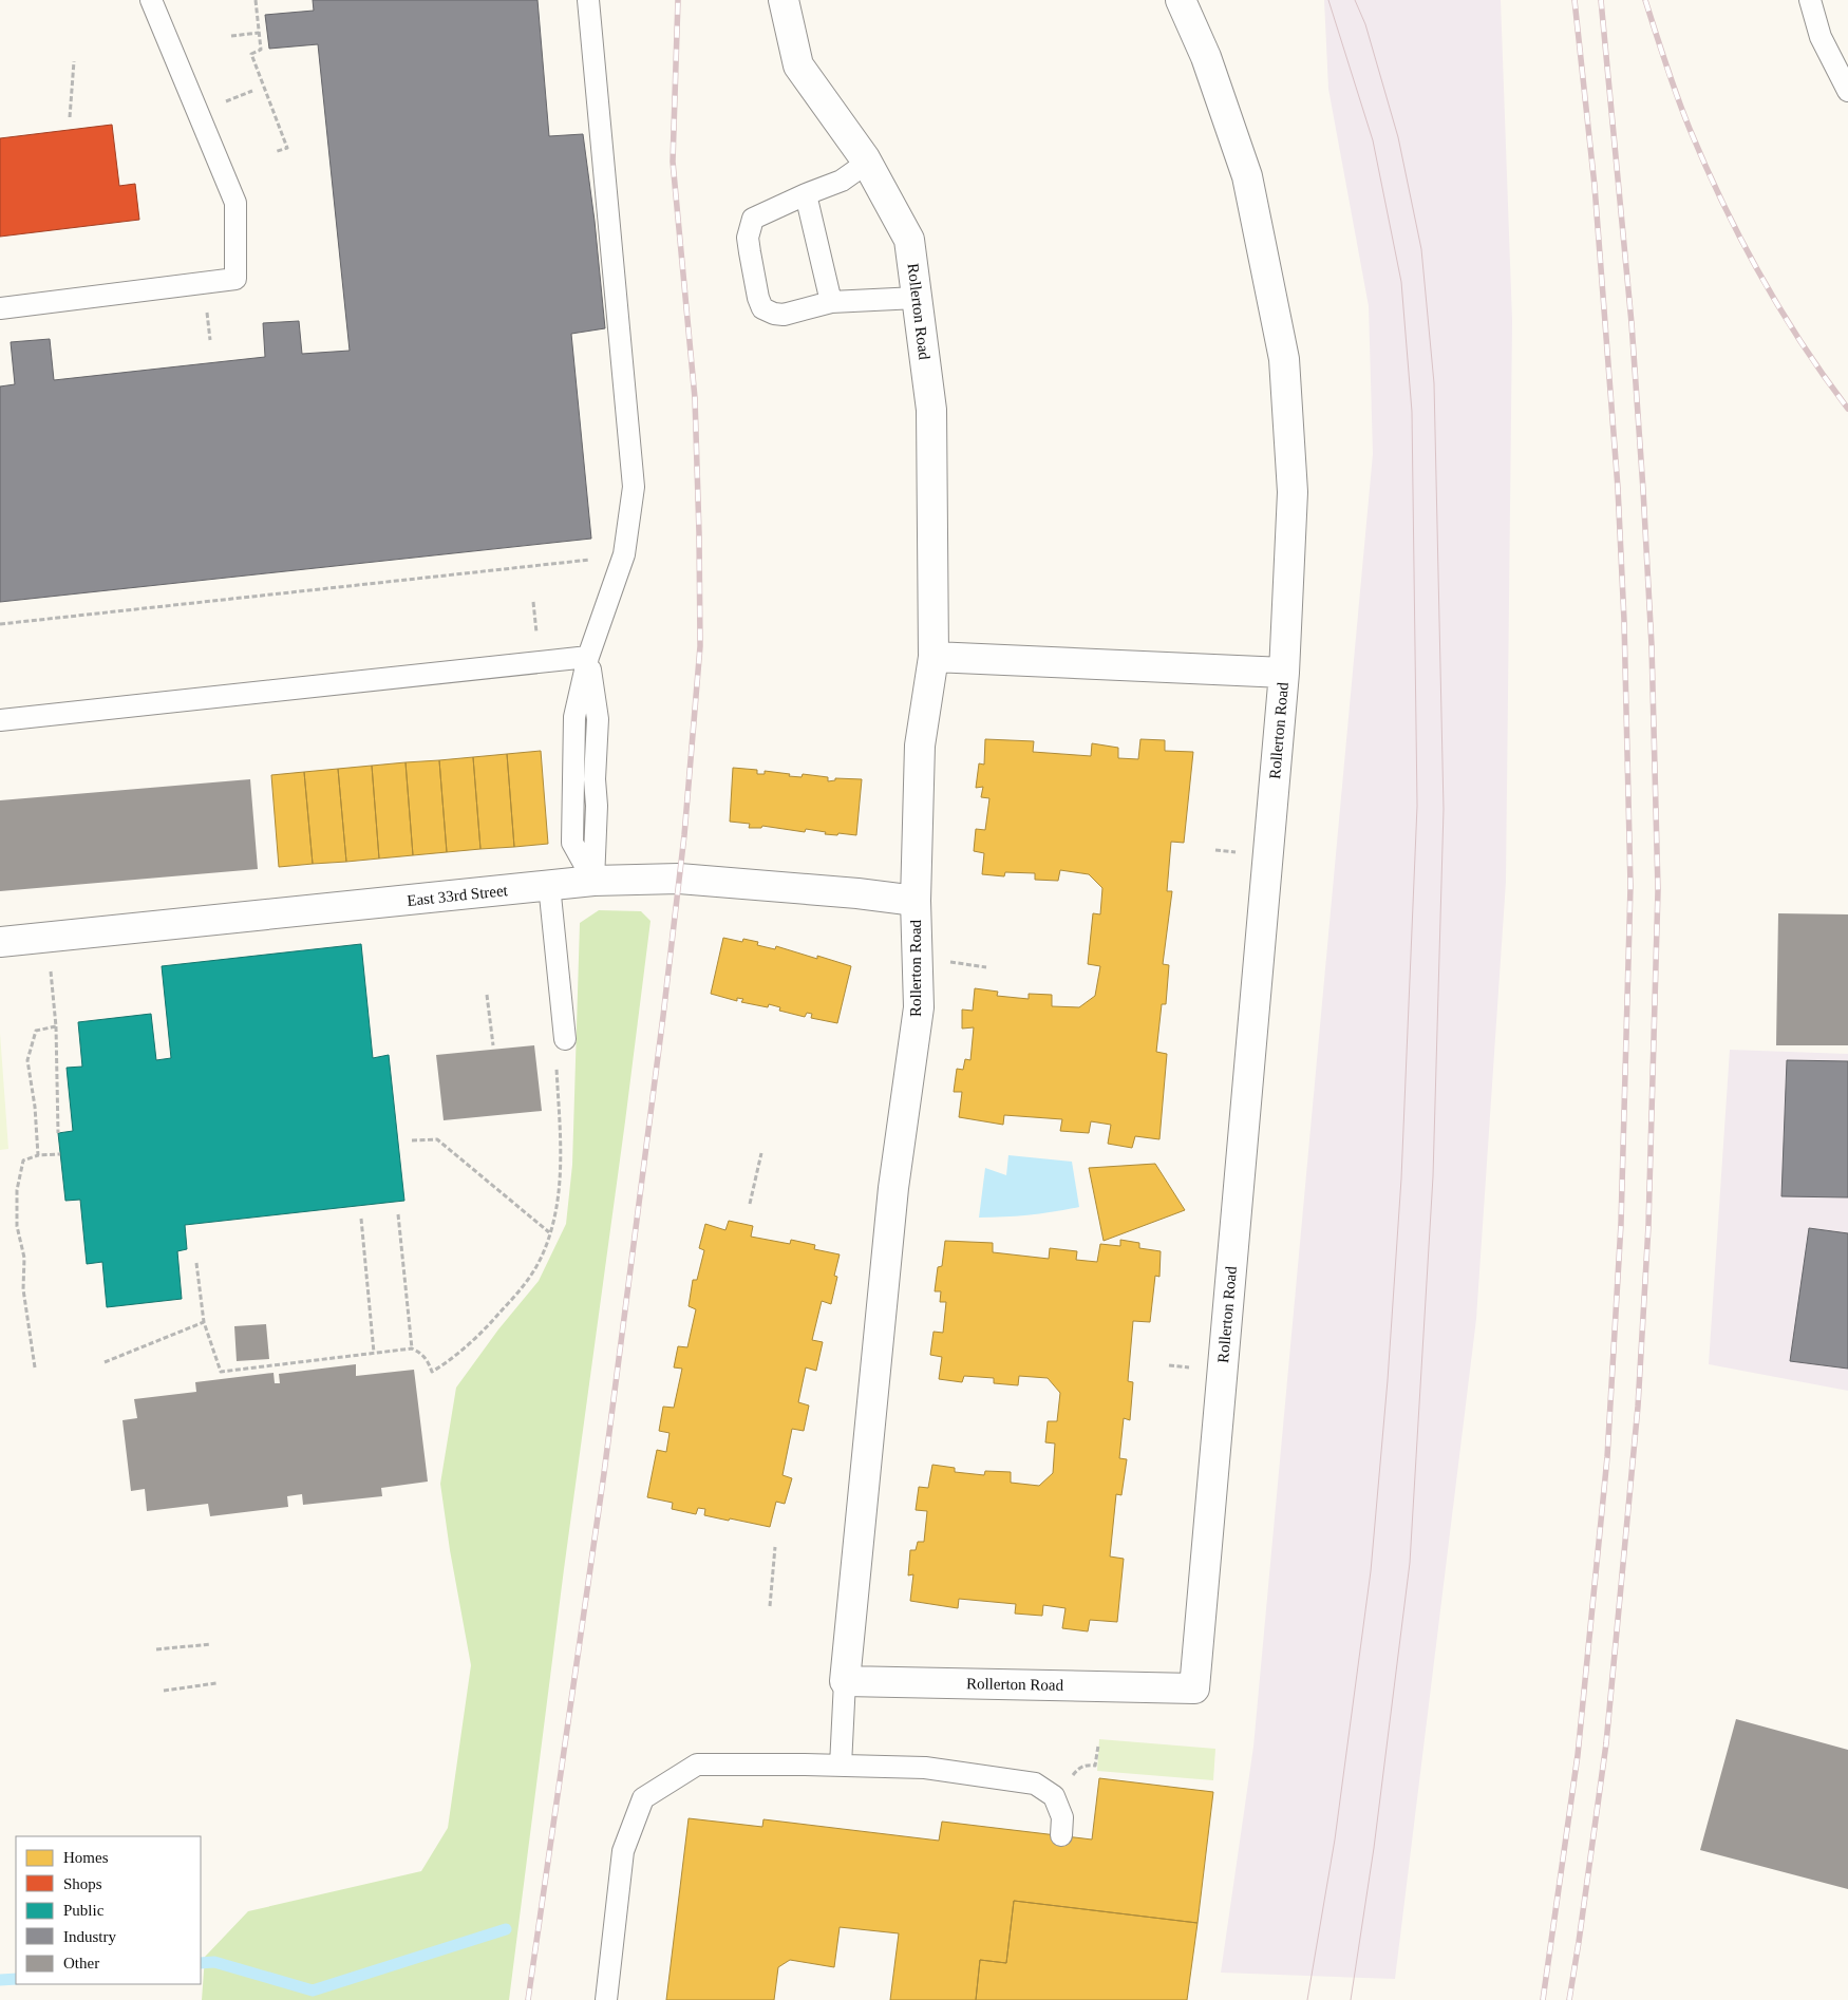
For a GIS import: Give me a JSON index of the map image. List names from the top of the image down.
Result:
{
  "streets": {
    "street": ["Rollerton Road", "East 33rd Street"]
  },
  "crossings": [
    ["Rollerton Road", "East 33rd Street"]
  ],
  "legend": [
    "Homes",
    "Shops",
    "Public",
    "Industry",
    "Other"
  ]
}
